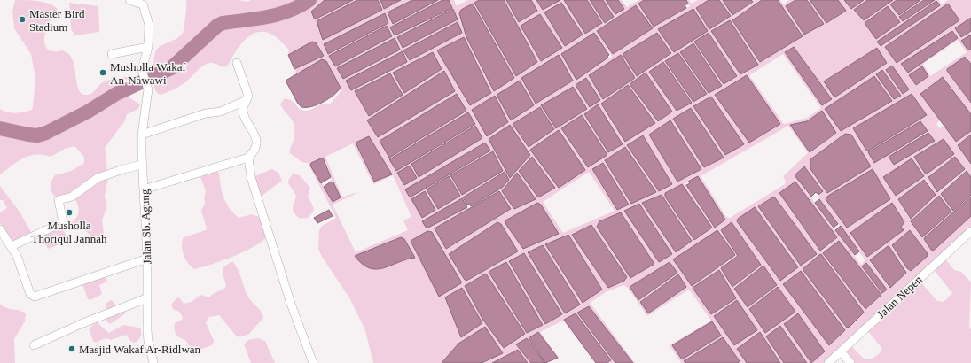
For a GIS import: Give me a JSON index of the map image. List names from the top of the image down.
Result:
{
  "streets": {
    "street": ["Jalan Sb. Agung", "Jalan Nepen"]
  },
  "places": [
    "Master Bird Stadium",
    "Musholla Wakaf An-Nawawi",
    "Musholla Thoriqul Jannah",
    "Masjid Wakaf Ar-Ridlwan"
  ]
}
